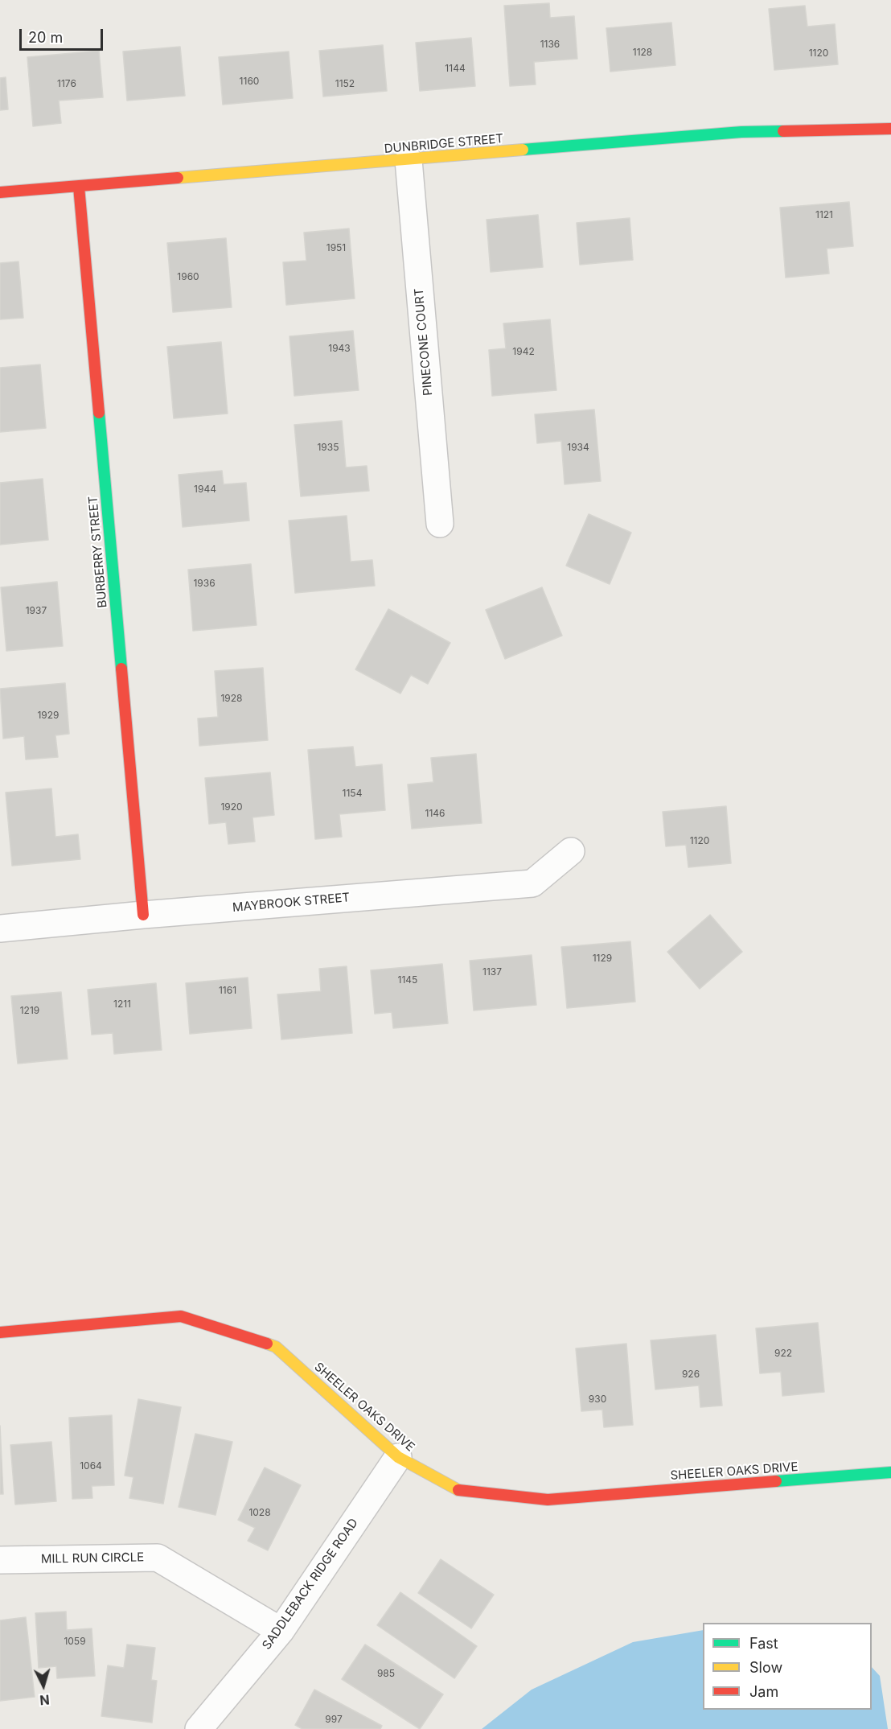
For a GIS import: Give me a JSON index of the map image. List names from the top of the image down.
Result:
{
  "streets": {
    "street": [
      "DUNBRIDGE STREET",
      "PINECONE COURT",
      "BURBERRY STREET",
      "MAYBROOK STREET",
      "SHEELER OAKS DRIVE",
      "MILL RUN CIRCLE",
      "SADDLEBACK RIDGE ROAD"
    ]
  },
  "crossings": [
    ["DUNBRIDGE STREET", "PINECONE COURT"],
    ["DUNBRIDGE STREET", "BURBERRY STREET"],
    ["BURBERRY STREET", "MAYBROOK STREET"],
    ["SHEELER OAKS DRIVE", "SADDLEBACK RIDGE ROAD"],
    ["MILL RUN CIRCLE", "SADDLEBACK RIDGE ROAD"]
  ],
  "house_numbers": [
    "1136",
    "1128",
    "1120",
    "1144",
    "1160",
    "1176",
    "1152",
    "1121",
    "1951",
    "1960",
    "1943",
    "1942",
    "1935",
    "1934",
    "1944",
    "1936",
    "1937",
    "1928",
    "1929",
    "1154",
    "1920",
    "1146",
    "1120",
    "1129",
    "1137",
    "1145",
    "1161",
    "1211",
    "1219",
    "922",
    "926",
    "930",
    "1064",
    "1028",
    "1059",
    "985",
    "997"
  ],
  "legend": ["Fast", "Slow", "Jam"],
  "scale_bar": "20 m",
  "north": "bottom"
}
